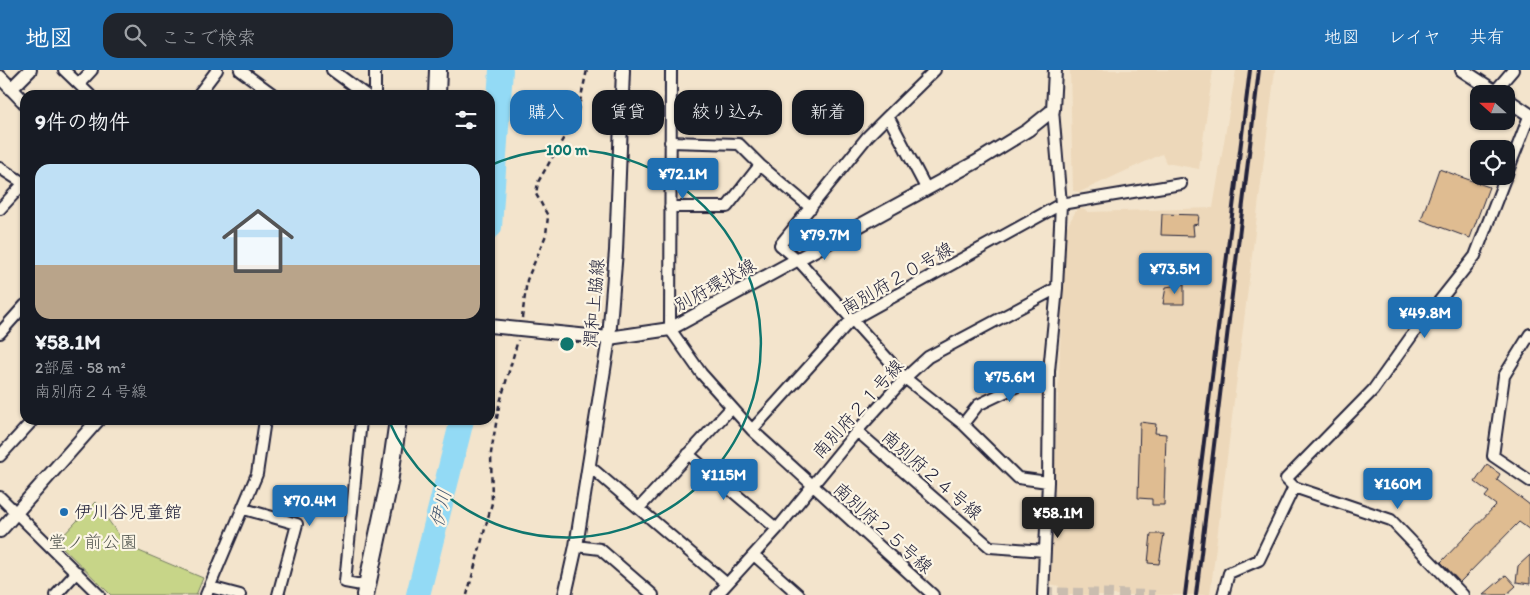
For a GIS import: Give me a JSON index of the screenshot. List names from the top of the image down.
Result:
{
  "streets": {
    "street": [
      "南別府２０号線",
      "別府環状線",
      "潤和上脇線",
      "南別府２１号線",
      "南別府２４号線",
      "南別府２５号線"
    ]
  },
  "crossings": [
    ["南別府２０号線", "南別府２５号線"],
    ["別府環状線", "潤和上脇線"],
    ["別府環状線", "南別府２５号線"],
    ["南別府２１号線", "南別府２４号線"],
    ["南別府２１号線", "南別府２５号線"]
  ],
  "water": ["伊川"],
  "parks": ["堂ノ前公園"],
  "places": ["伊川谷児童館"],
  "north": "left",
  "page": {
    "header": "地図",
    "search": "ここで検索",
    "nav": ["地図", "レイヤ", "共有"],
    "chip": [
      "購入",
      "賃貸",
      "絞り込み",
      "新着"
    ],
    "heading": "9件の物件",
    "list": [
      {
        "name": "¥58.1M",
        "note": "2部屋 · 58 m² · 南別府２４号線"
      }
    ],
    "price": [
      "¥72.1M",
      "¥79.7M",
      "¥73.5M",
      "¥49.8M",
      "¥75.6M",
      "¥115M",
      "¥160M",
      "¥70.4M",
      "¥58.1M"
    ]
  },
  "rings": ["100 m"]
}
